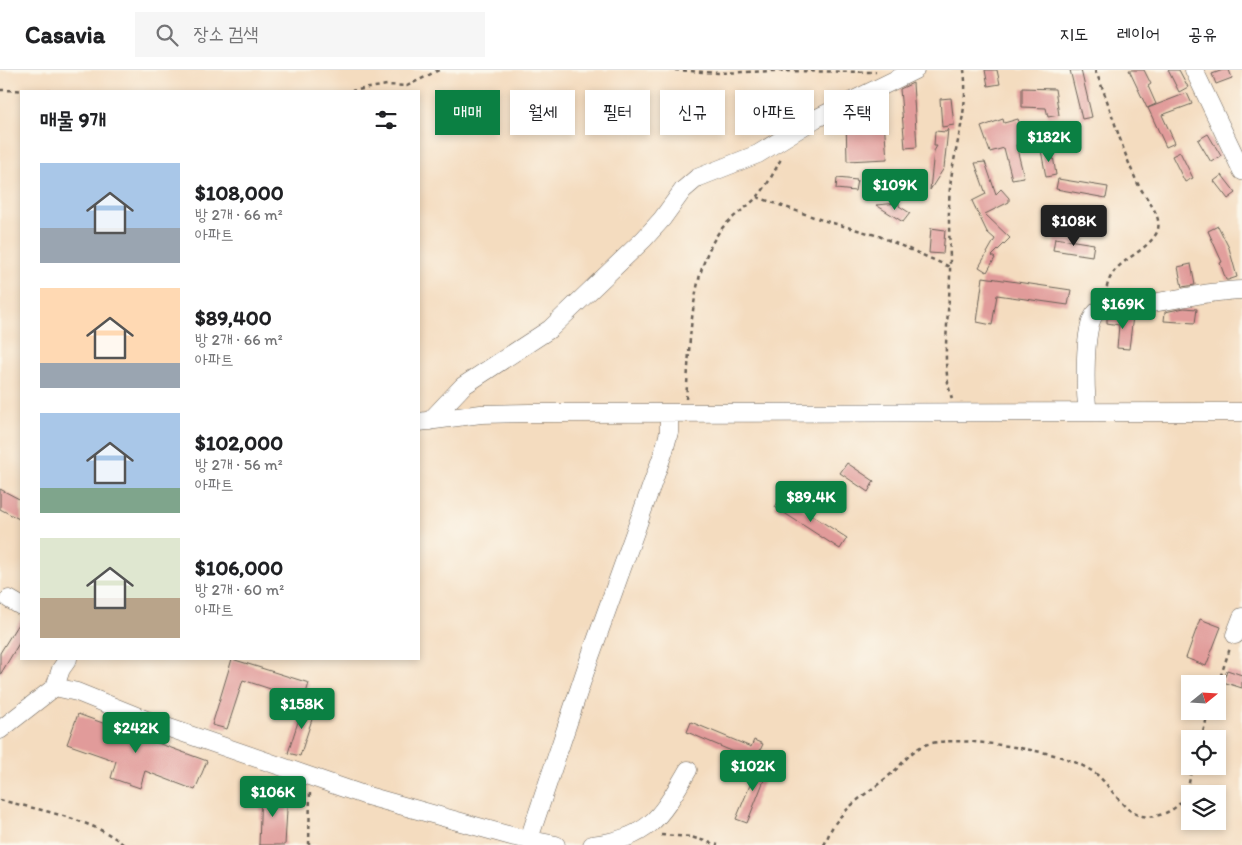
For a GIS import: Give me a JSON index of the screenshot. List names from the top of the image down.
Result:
{
  "north": "right",
  "page": {
    "header": "Casavia",
    "search": "장소 검색",
    "nav": ["지도", "레이어", "공유"],
    "chip": [
      "매매",
      "월세",
      "필터",
      "신규",
      "아파트",
      "주택"
    ],
    "heading": "매물 9개",
    "price": [
      "$182K",
      "$109K",
      "$108K",
      "$169K",
      "$89.4K",
      "$158K",
      "$242K",
      "$102K",
      "$106K"
    ],
    "list": [
      {
        "name": "$108,000",
        "note": "방 2개 · 66 m² · 아파트"
      },
      {
        "name": "$89,400",
        "note": "방 2개 · 66 m² · 아파트"
      },
      {
        "name": "$102,000",
        "note": "방 2개 · 56 m² · 아파트"
      },
      {
        "name": "$106,000",
        "note": "방 2개 · 60 m² · 아파트"
      }
    ]
  }
}
